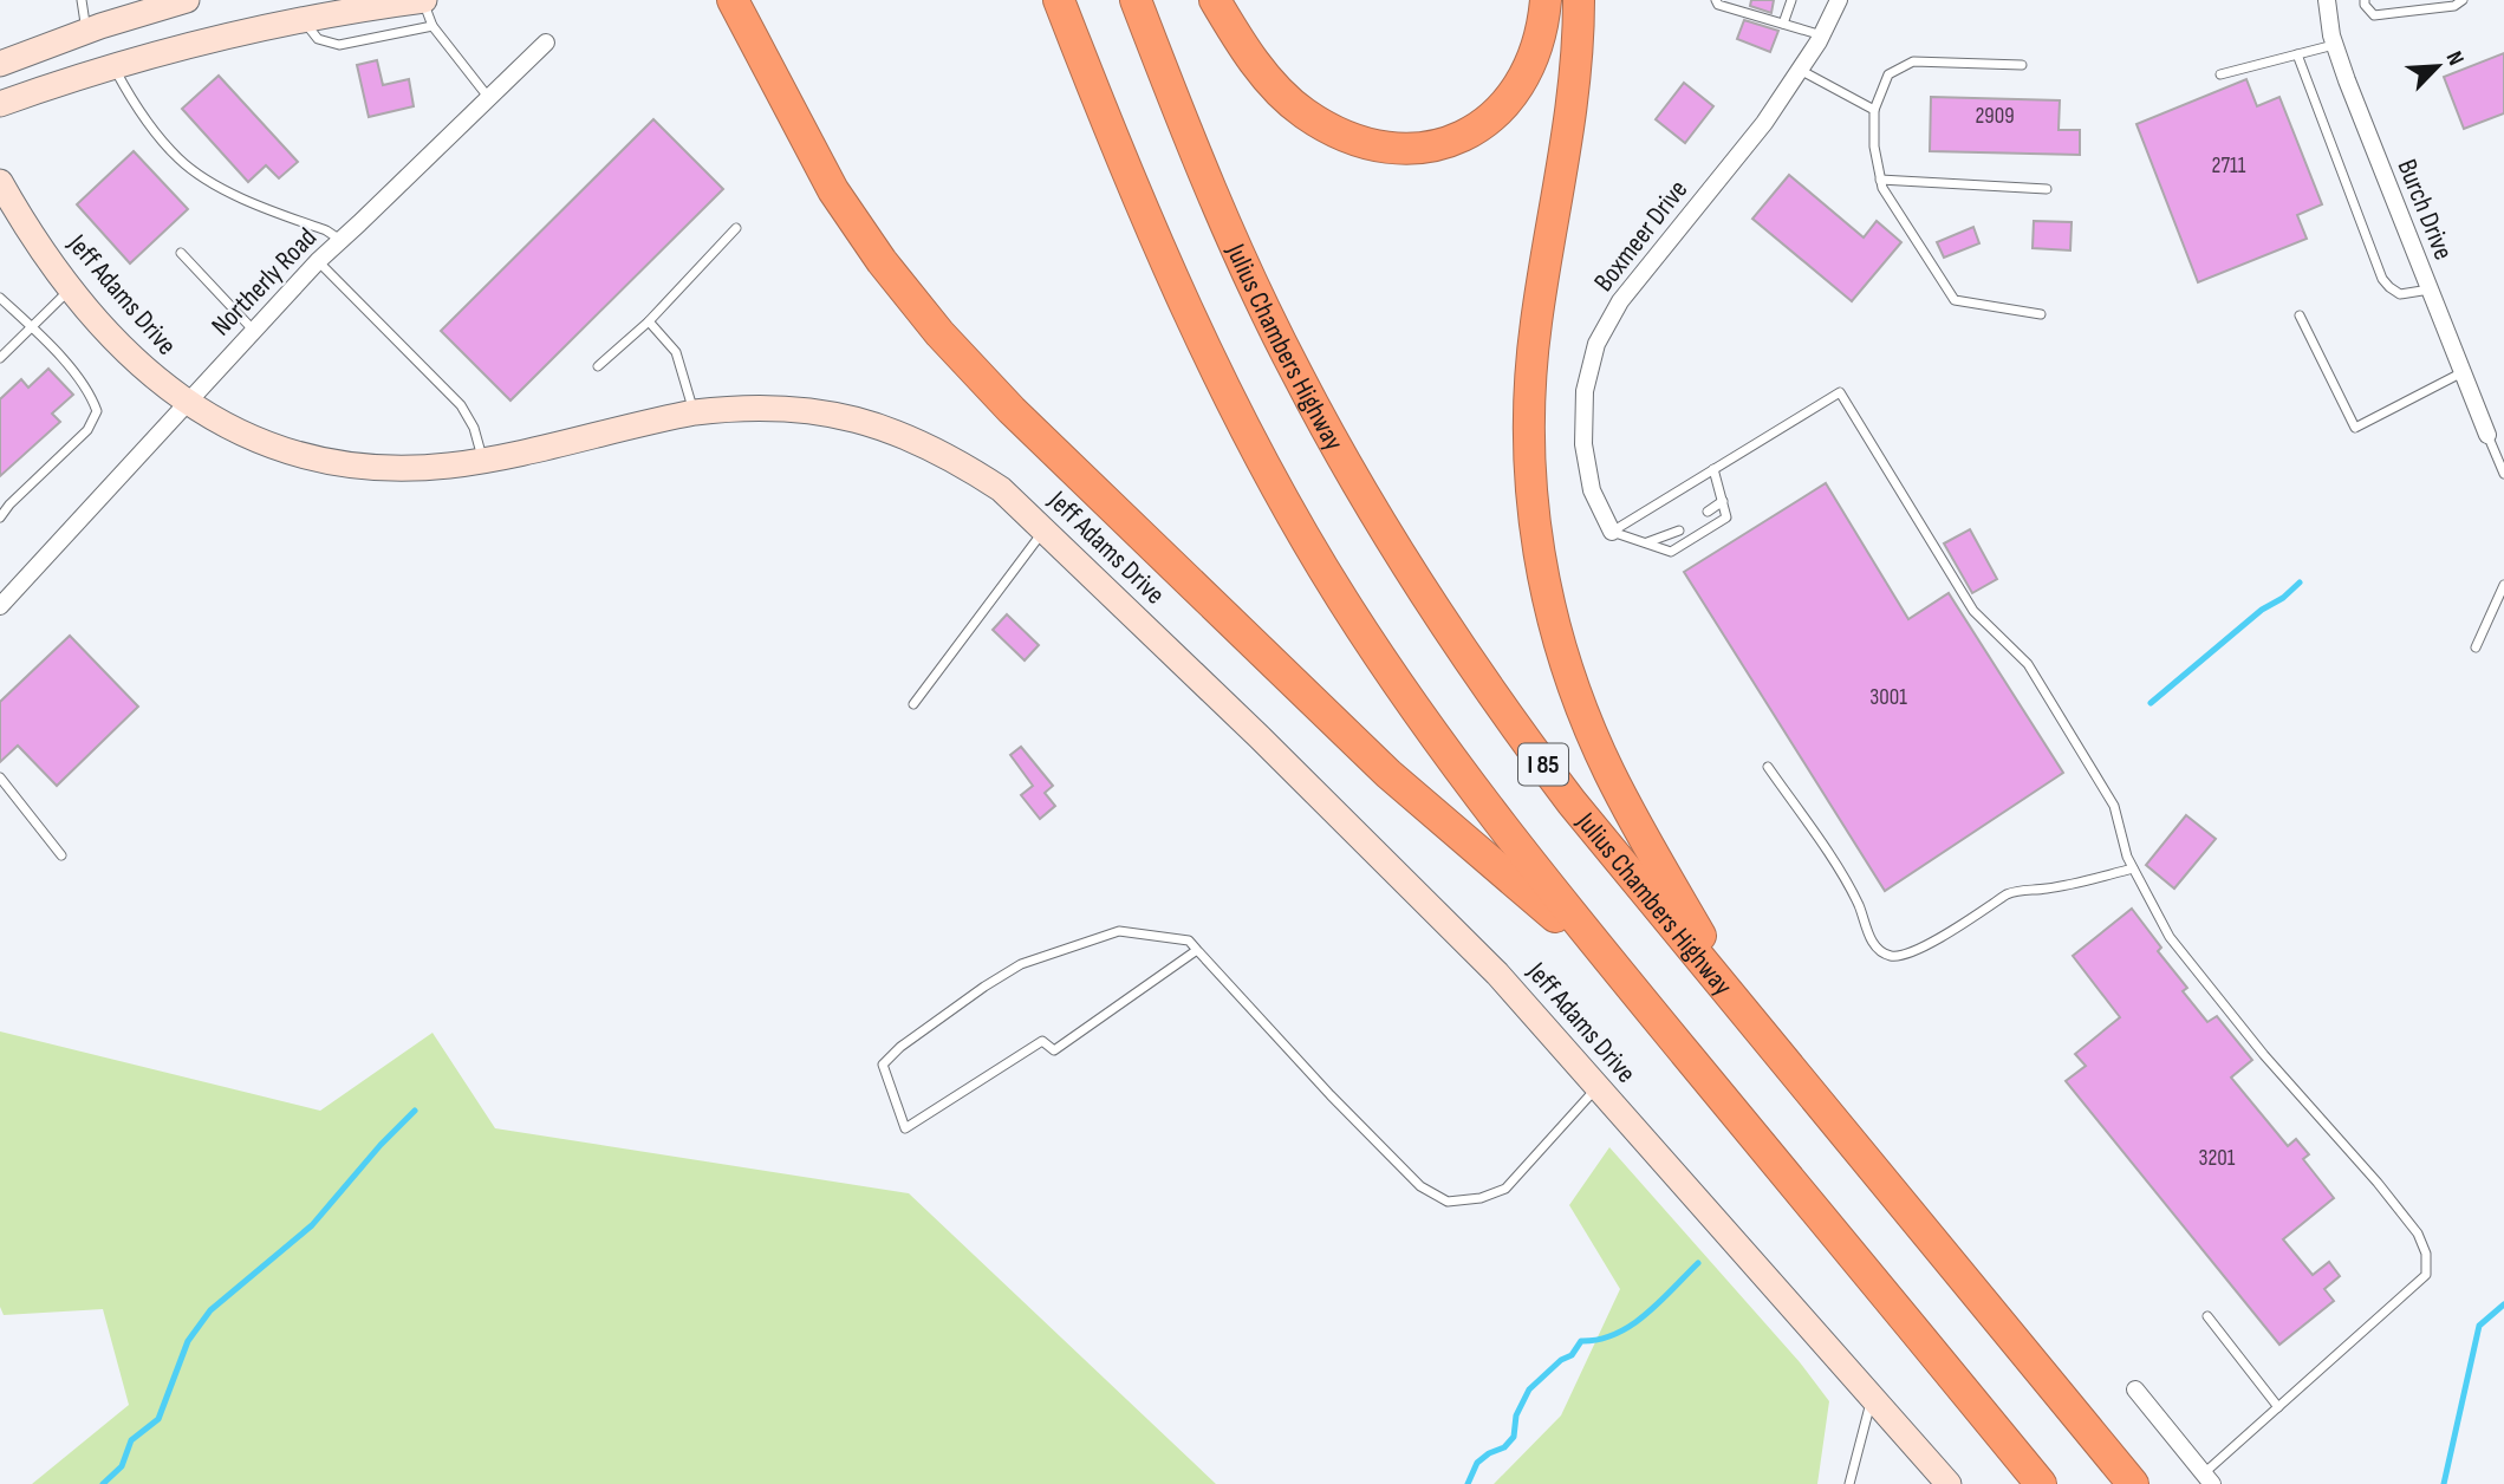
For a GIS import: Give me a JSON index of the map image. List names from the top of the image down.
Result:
{
  "streets": {
    "highway": ["Julius Chambers Highway", "I 85"],
    "street": [
      "Burch Drive",
      "Boxmeer Drive",
      "Northerly Road",
      "Jeff Adams Drive"
    ]
  },
  "crossings": [
    ["Northerly Road", "Jeff Adams Drive"]
  ],
  "house_numbers": [
    "2909",
    "2711",
    "3001",
    "3201"
  ],
  "north": "top right"
}
